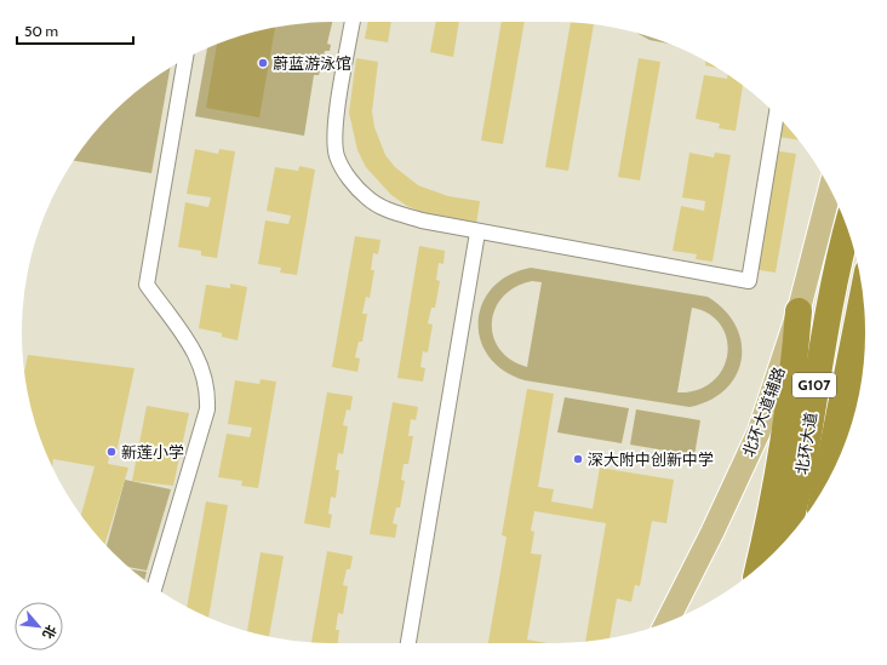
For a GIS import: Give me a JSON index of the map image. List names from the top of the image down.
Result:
{
  "streets": {
    "highway": ["G107", "北环大道"],
    "main road": ["北环大道辅路"]
  },
  "places": ["蔚蓝游泳馆", "新莲小学", "深大附中创新中学"],
  "scale_bar": "50 m",
  "north": "bottom right"
}
